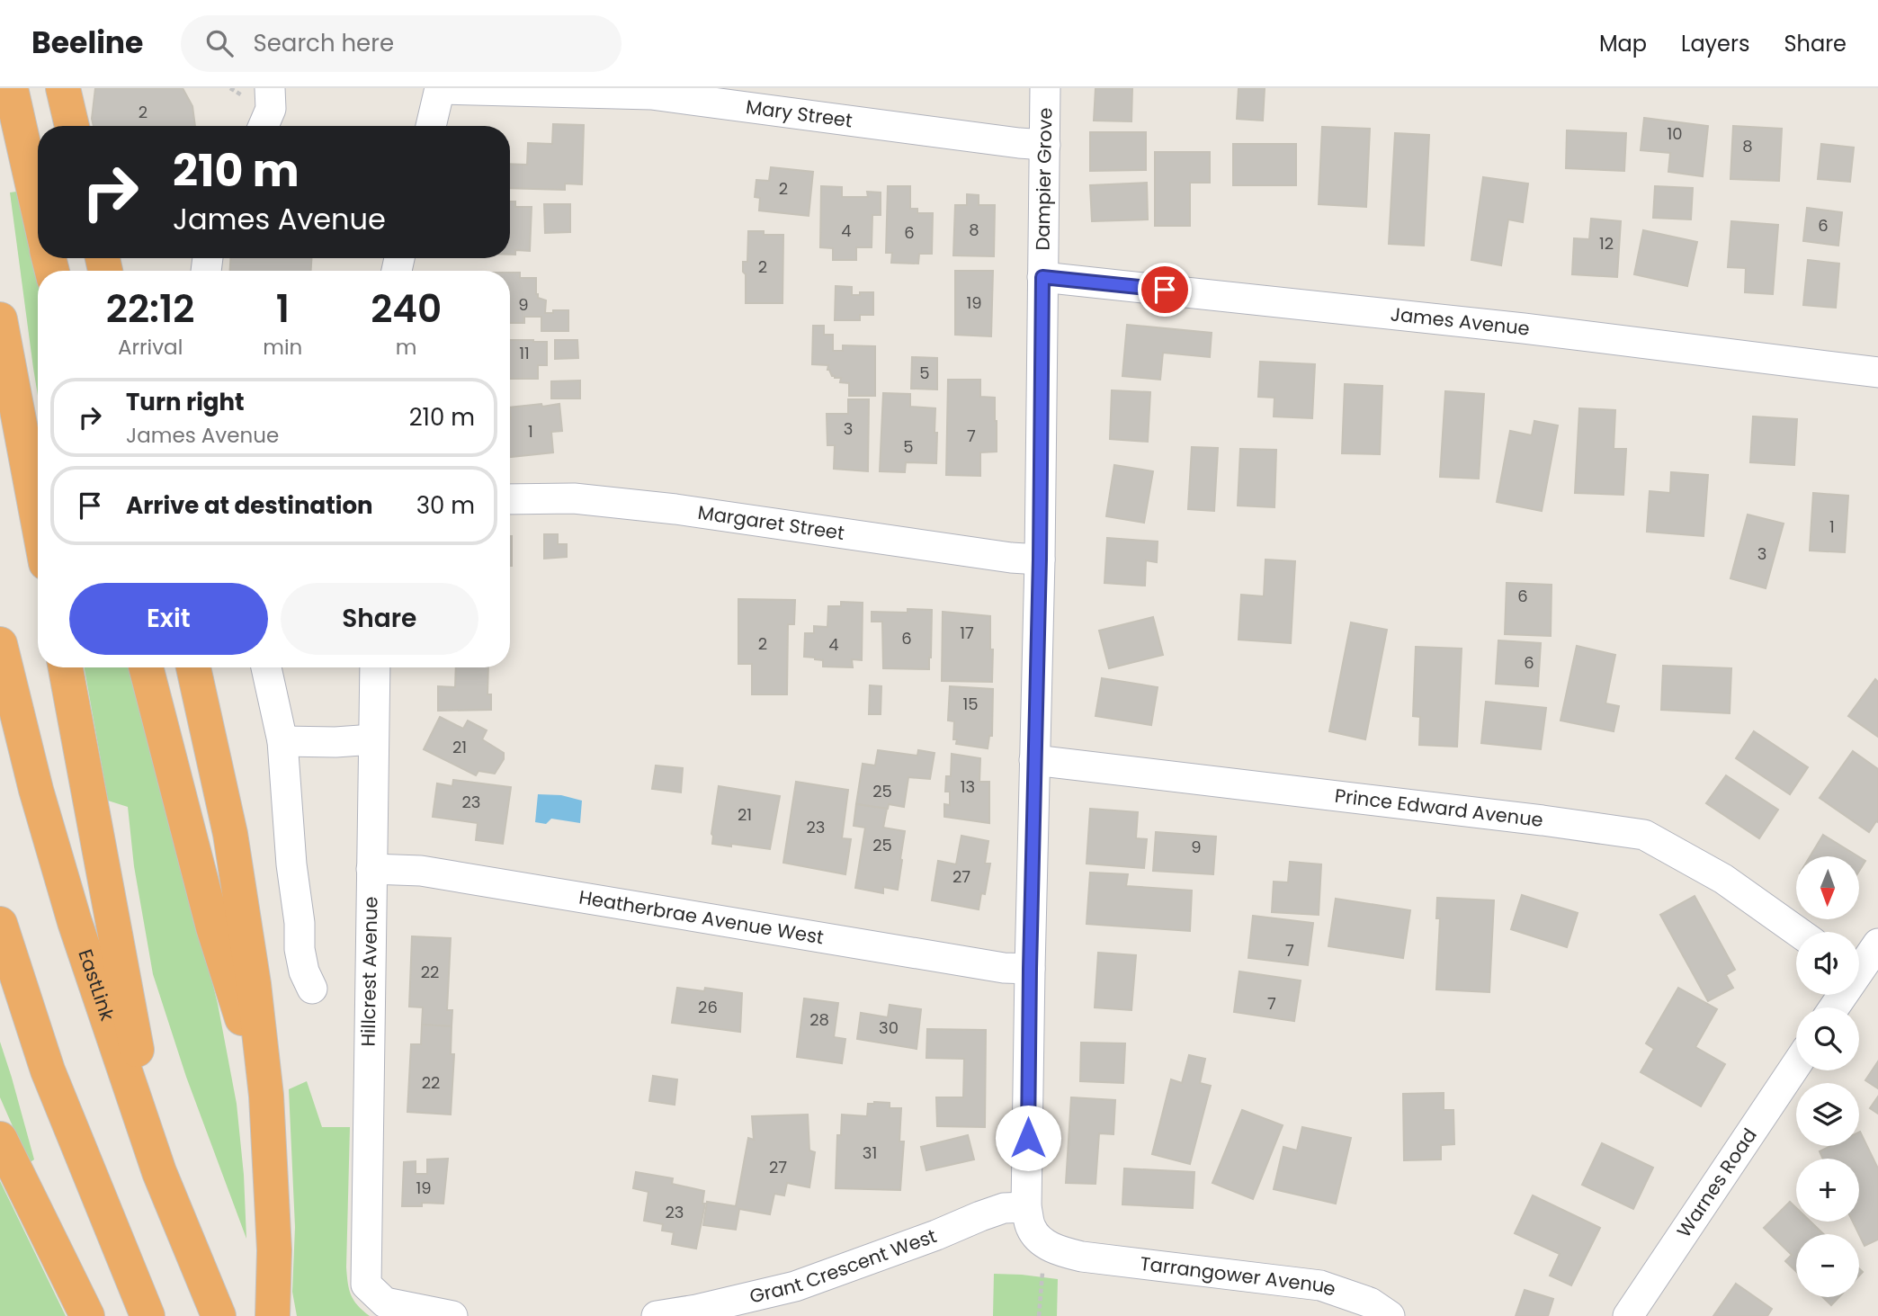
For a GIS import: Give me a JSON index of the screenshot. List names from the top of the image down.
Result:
{
  "streets": {
    "highway": ["EastLink"],
    "street": [
      "Mary Street",
      "Dampier Grove",
      "James Avenue",
      "Margaret Street",
      "Prince Edward Avenue",
      "Heatherbrae Avenue West",
      "Hillcrest Avenue",
      "Warnes Road",
      "Grant Crescent West",
      "Tarrangower Avenue"
    ]
  },
  "crossings": [
    ["Mary Street", "Dampier Grove"],
    ["Dampier Grove", "James Avenue"],
    ["Dampier Grove", "Margaret Street"],
    ["Dampier Grove", "Prince Edward Avenue"],
    ["Dampier Grove", "Heatherbrae Avenue West"],
    ["Dampier Grove", "Grant Crescent West"],
    ["Dampier Grove", "Tarrangower Avenue"],
    ["Heatherbrae Avenue West", "Hillcrest Avenue"]
  ],
  "house_numbers": [
    "2",
    "10",
    "8",
    "2",
    "6",
    "8",
    "4",
    "6",
    "12",
    "2",
    "19",
    "9",
    "11",
    "5",
    "3",
    "1",
    "7",
    "5",
    "1",
    "3",
    "6",
    "17",
    "6",
    "2",
    "4",
    "6",
    "15",
    "21",
    "13",
    "25",
    "23",
    "21",
    "23",
    "25",
    "9",
    "27",
    "7",
    "22",
    "7",
    "26",
    "28",
    "30",
    "22",
    "31",
    "27",
    "19",
    "23"
  ],
  "north": "bottom",
  "page": {
    "header": "Beeline",
    "search": "Search here",
    "nav": ["Map", "Layers", "Share"],
    "turn": ["210 m", "James Avenue"],
    "eta": [
      "22:12",
      "Arrival",
      "1",
      "min",
      "240",
      "m"
    ],
    "list": [
      {
        "name": "Turn right",
        "note": "James Avenue",
        "value": "210 m"
      },
      {
        "name": "Arrive at destination",
        "value": "30 m"
      }
    ],
    "buttons": ["Exit", "Share"],
    "map_buttons": ["+", "−"]
  }
}
